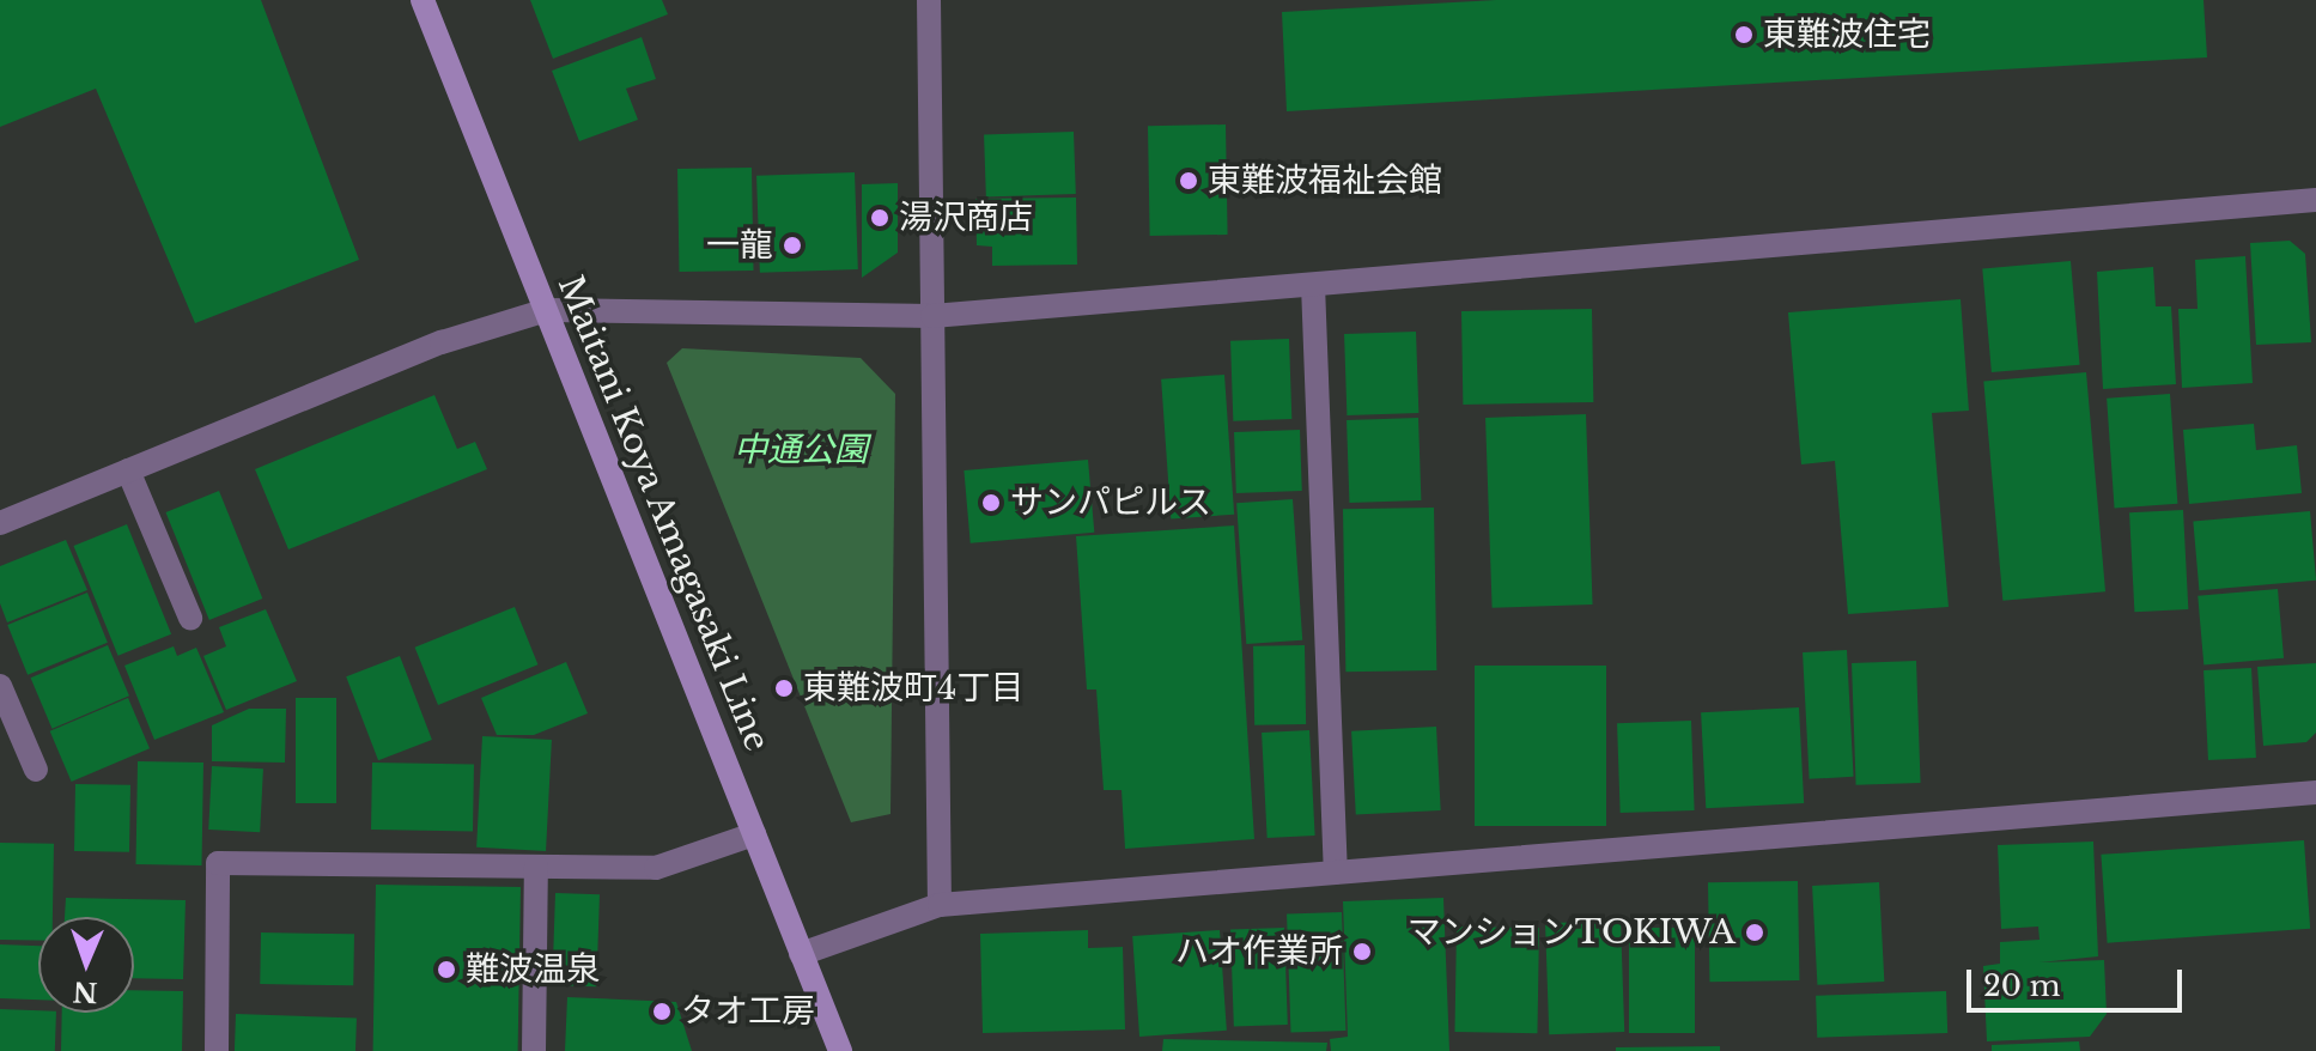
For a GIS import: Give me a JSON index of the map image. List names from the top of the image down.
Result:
{
  "streets": {
    "main road": ["Maitani Koya Amagasaki Line"]
  },
  "parks": ["中通公園"],
  "places": [
    "東難波住宅",
    "東難波福祉会館",
    "湯沢商店",
    "一龍",
    "サンパピルス",
    "東難波町4丁目",
    "マンションTOKIWA",
    "ハオ作業所",
    "難波温泉",
    "タオ工房"
  ],
  "scale_bar": "20 m",
  "north": "bottom"
}
